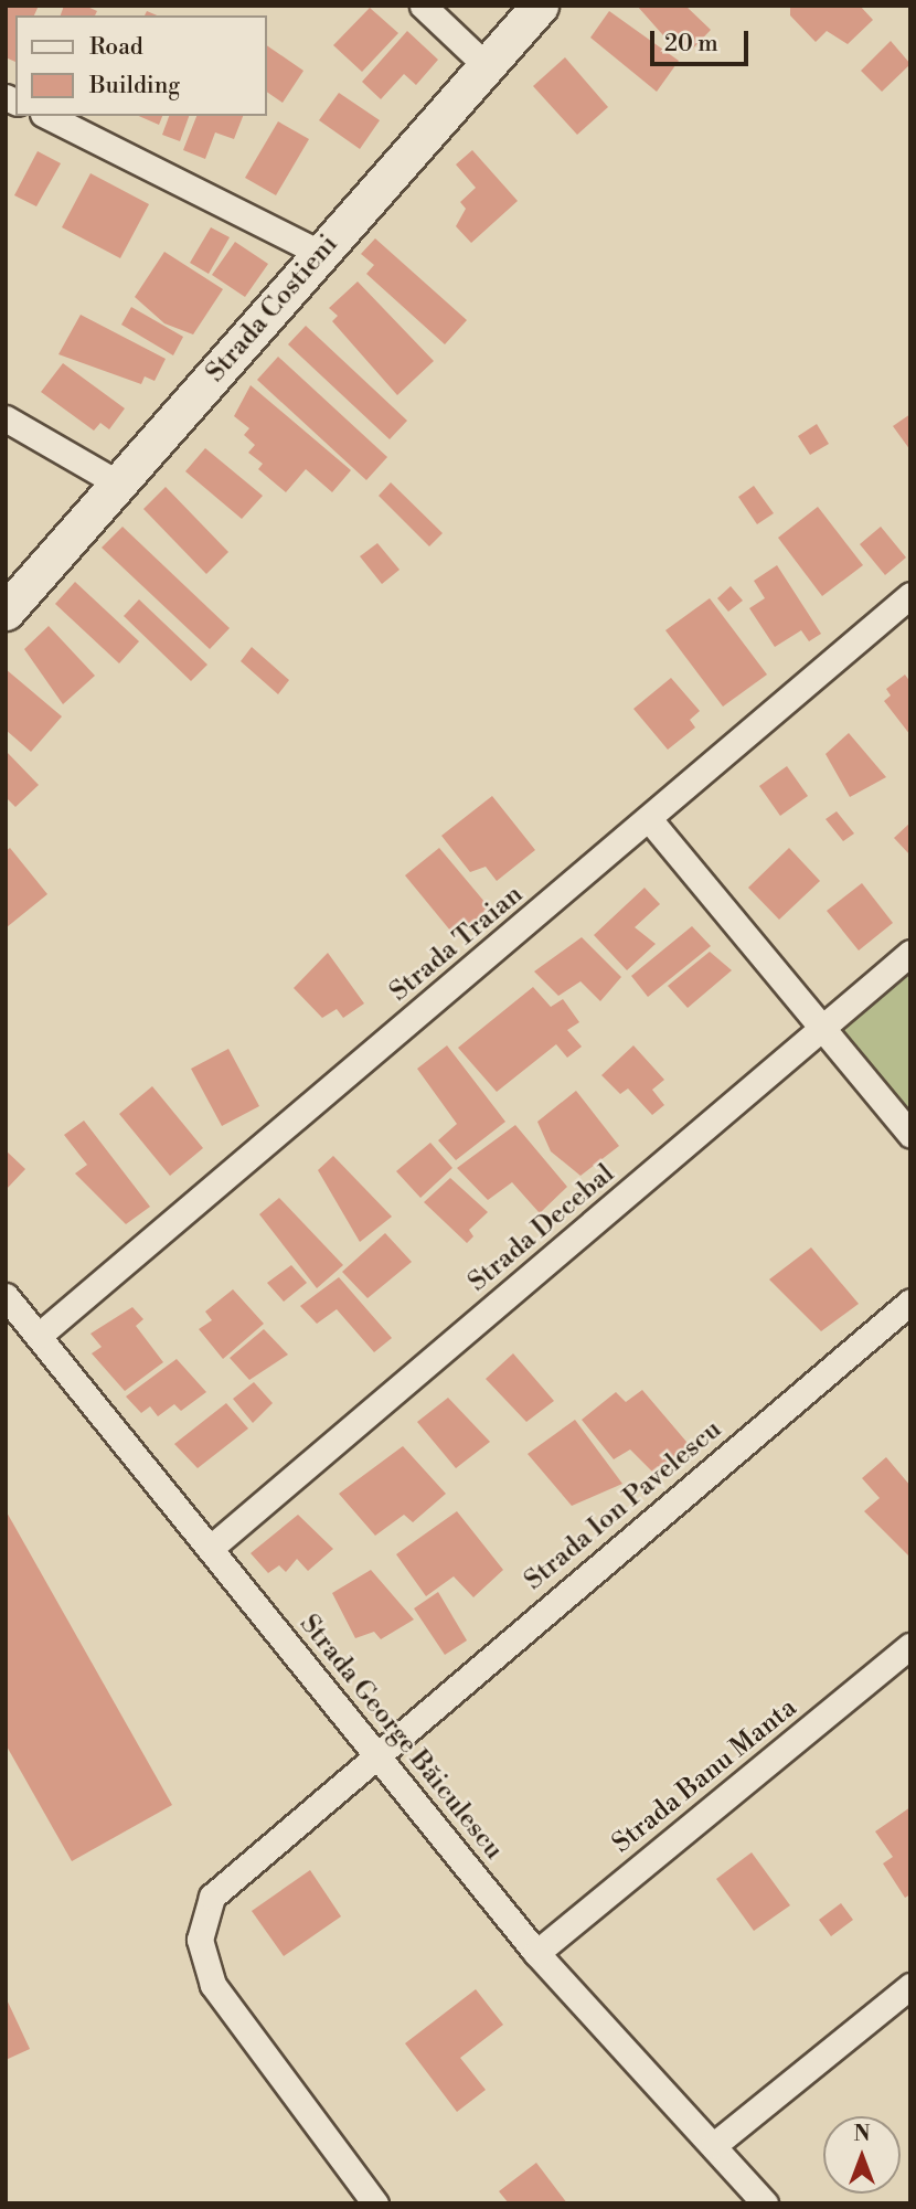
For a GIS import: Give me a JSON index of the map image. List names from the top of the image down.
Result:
{
  "streets": {
    "street": [
      "Strada Costieni",
      "Strada Traian",
      "Strada Decebal",
      "Strada Ion Pavelescu",
      "Strada George Băiculescu",
      "Strada Banu Manta"
    ]
  },
  "crossings": [
    ["Strada Traian", "Strada George Băiculescu"],
    ["Strada Decebal", "Strada George Băiculescu"],
    ["Strada Ion Pavelescu", "Strada George Băiculescu"],
    ["Strada George Băiculescu", "Strada Banu Manta"]
  ],
  "legend": ["Road", "Building"],
  "scale_bar": "20 m",
  "north": "top"
}
